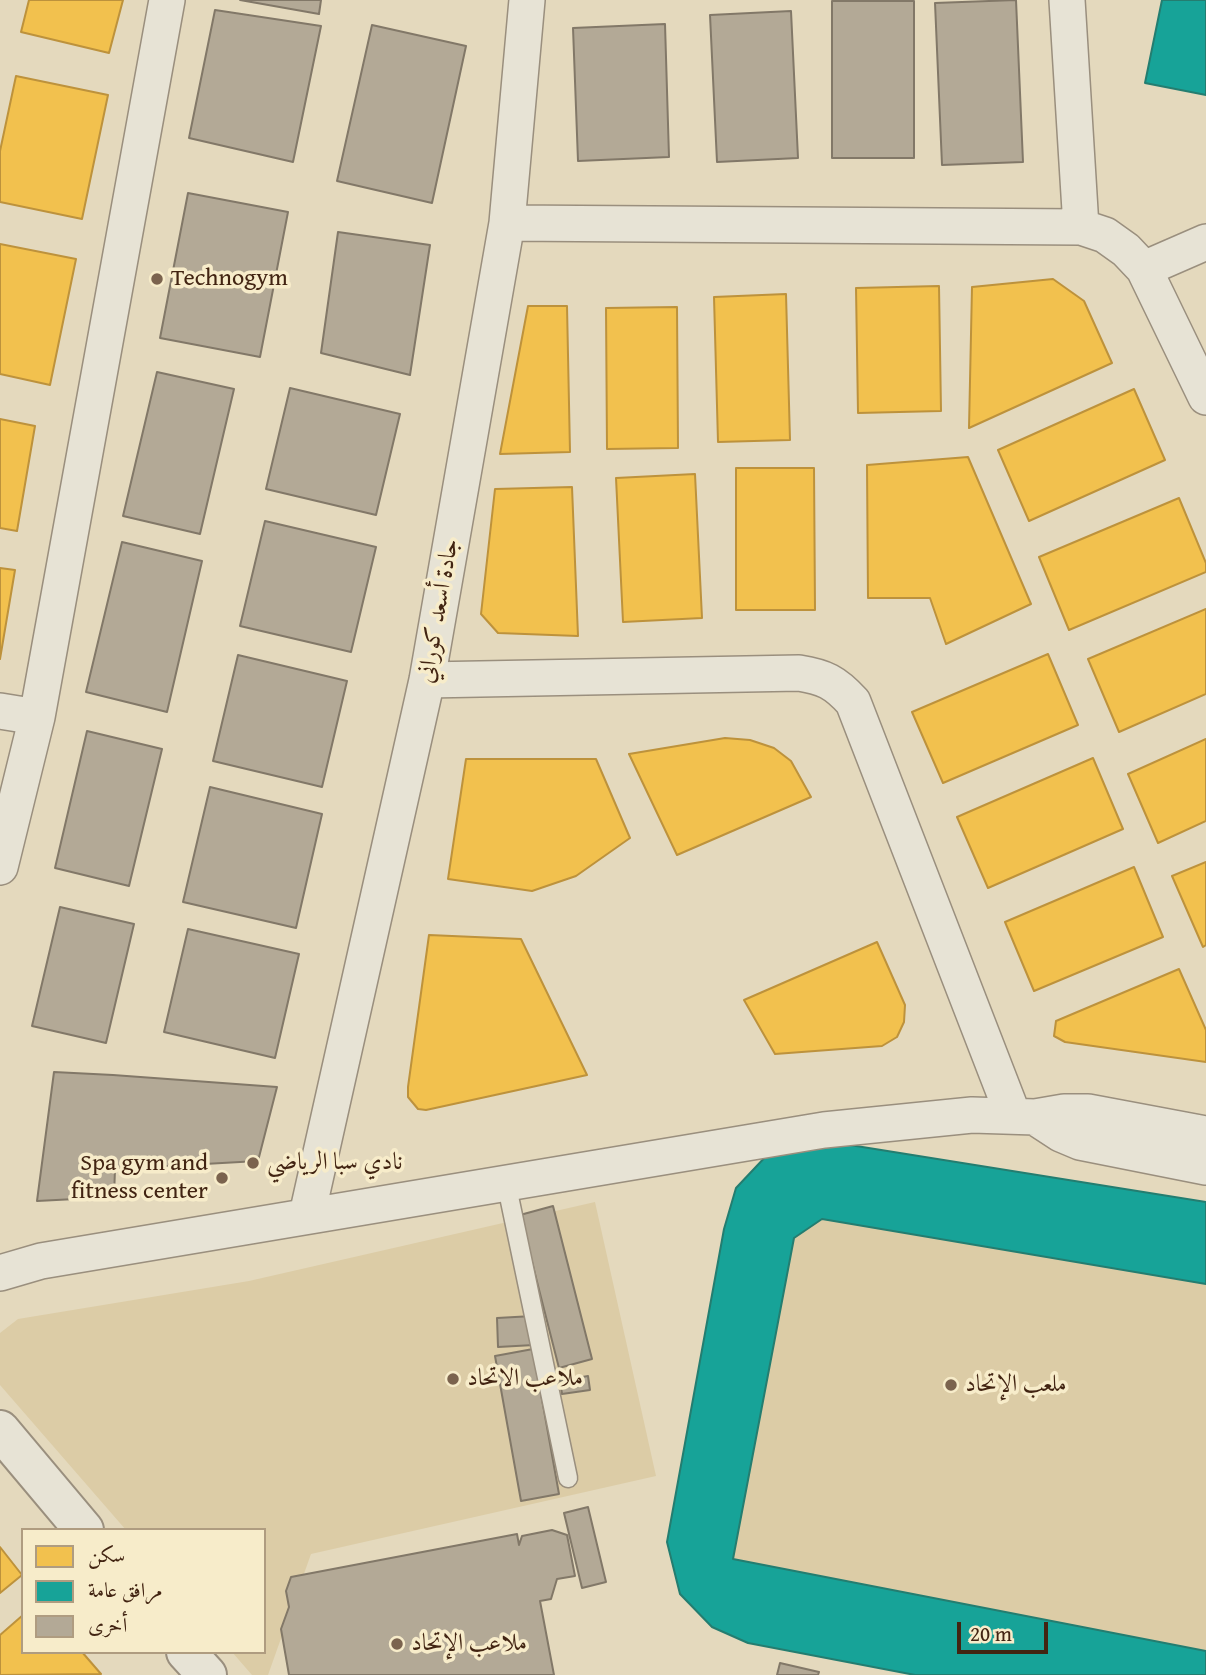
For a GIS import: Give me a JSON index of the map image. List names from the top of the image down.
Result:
{
  "streets": {
    "street": ["جادة أسعد كوراني"]
  },
  "places": [
    "Technogym",
    "نادي سبا الرياضي",
    "Spa gym and fitness center",
    "ملاعب الاتحاد",
    "ملعب الإتحاد",
    "ملاعب الإتحاد"
  ],
  "legend": ["سكن", "مرافق عامة", "أخرى"],
  "scale_bar": "20 m"
}
